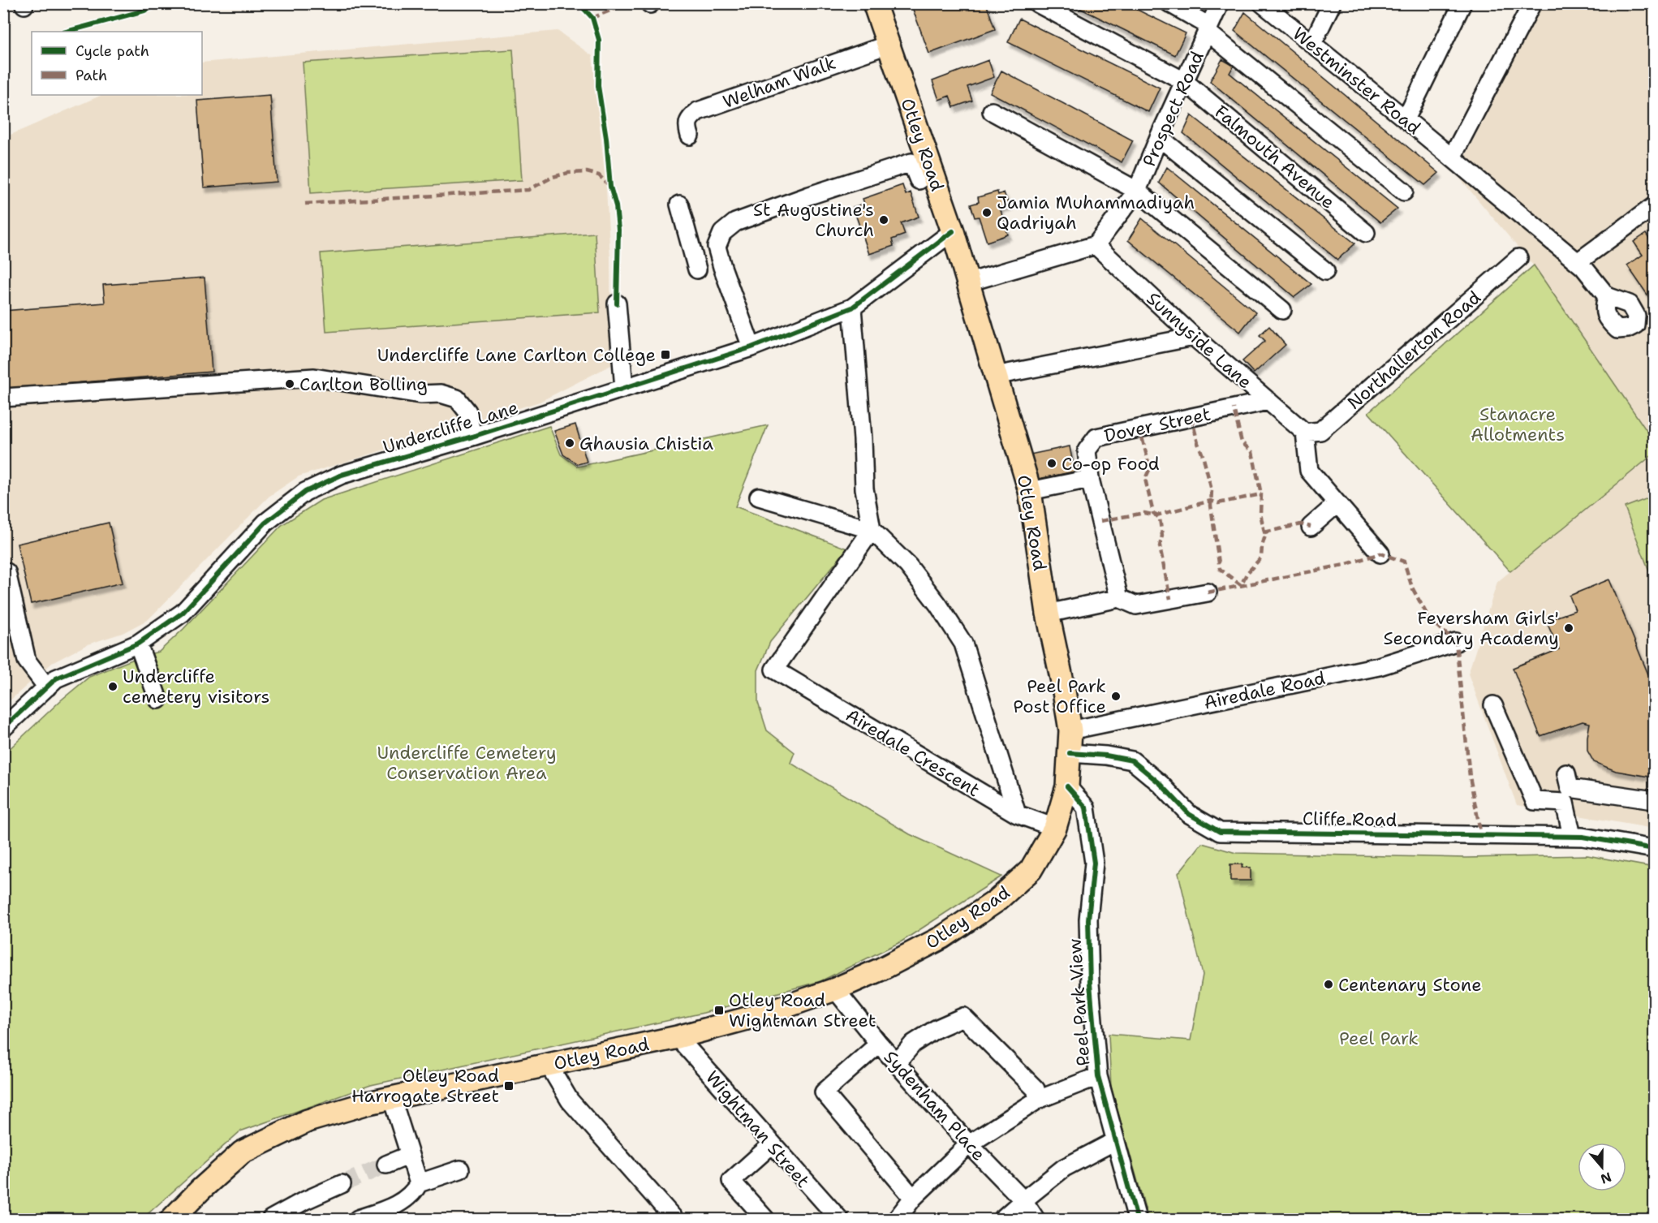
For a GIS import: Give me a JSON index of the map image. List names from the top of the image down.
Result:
{
  "streets": {
    "main road": ["Otley Road"],
    "street": [
      "Westminster Road",
      "Welham Walk",
      "Prospect Road",
      "Falmouth Avenue",
      "Sunnyside Lane",
      "Northallerton Road",
      "Dover Street",
      "Undercliffe Lane",
      "Airedale Road",
      "Airedale Crescent",
      "Cliffe Road",
      "Peel Park View",
      "Sydenham Place",
      "Wightman Street"
    ]
  },
  "crossings": [
    ["Welham Walk", "Otley Road"],
    ["Prospect Road", "Falmouth Avenue"],
    ["Prospect Road", "Sunnyside Lane"],
    ["Otley Road", "Undercliffe Lane"],
    ["Otley Road", "Airedale Road"],
    ["Otley Road", "Airedale Crescent"],
    ["Otley Road", "Cliffe Road"],
    ["Otley Road", "Peel Park View"],
    ["Otley Road", "Sydenham Place"],
    ["Otley Road", "Wightman Street"],
    ["Sunnyside Lane", "Northallerton Road"],
    ["Sunnyside Lane", "Dover Street"]
  ],
  "parks": ["Stanacre Allotments", "Undercliffe Cemetery Conservation Area", "Peel Park"],
  "places": {
    "other": [
      "Jamia Muhammadiyah Qadriyah",
      "St Augustine's Church",
      "Carlton Bolling",
      "Ghausia Chistia",
      "Co-op Food",
      "Feversham Girls' Secondary Academy",
      "Undercliffe cemetery visitors",
      "Peel Park Post Office",
      "Centenary Stone"
    ],
    "transit": ["Undercliffe Lane Carlton College", "Otley Road Wightman Street", "Otley Road Harrogate Street"]
  },
  "legend": ["Cycle path", "Path"],
  "north": "bottom"
}
